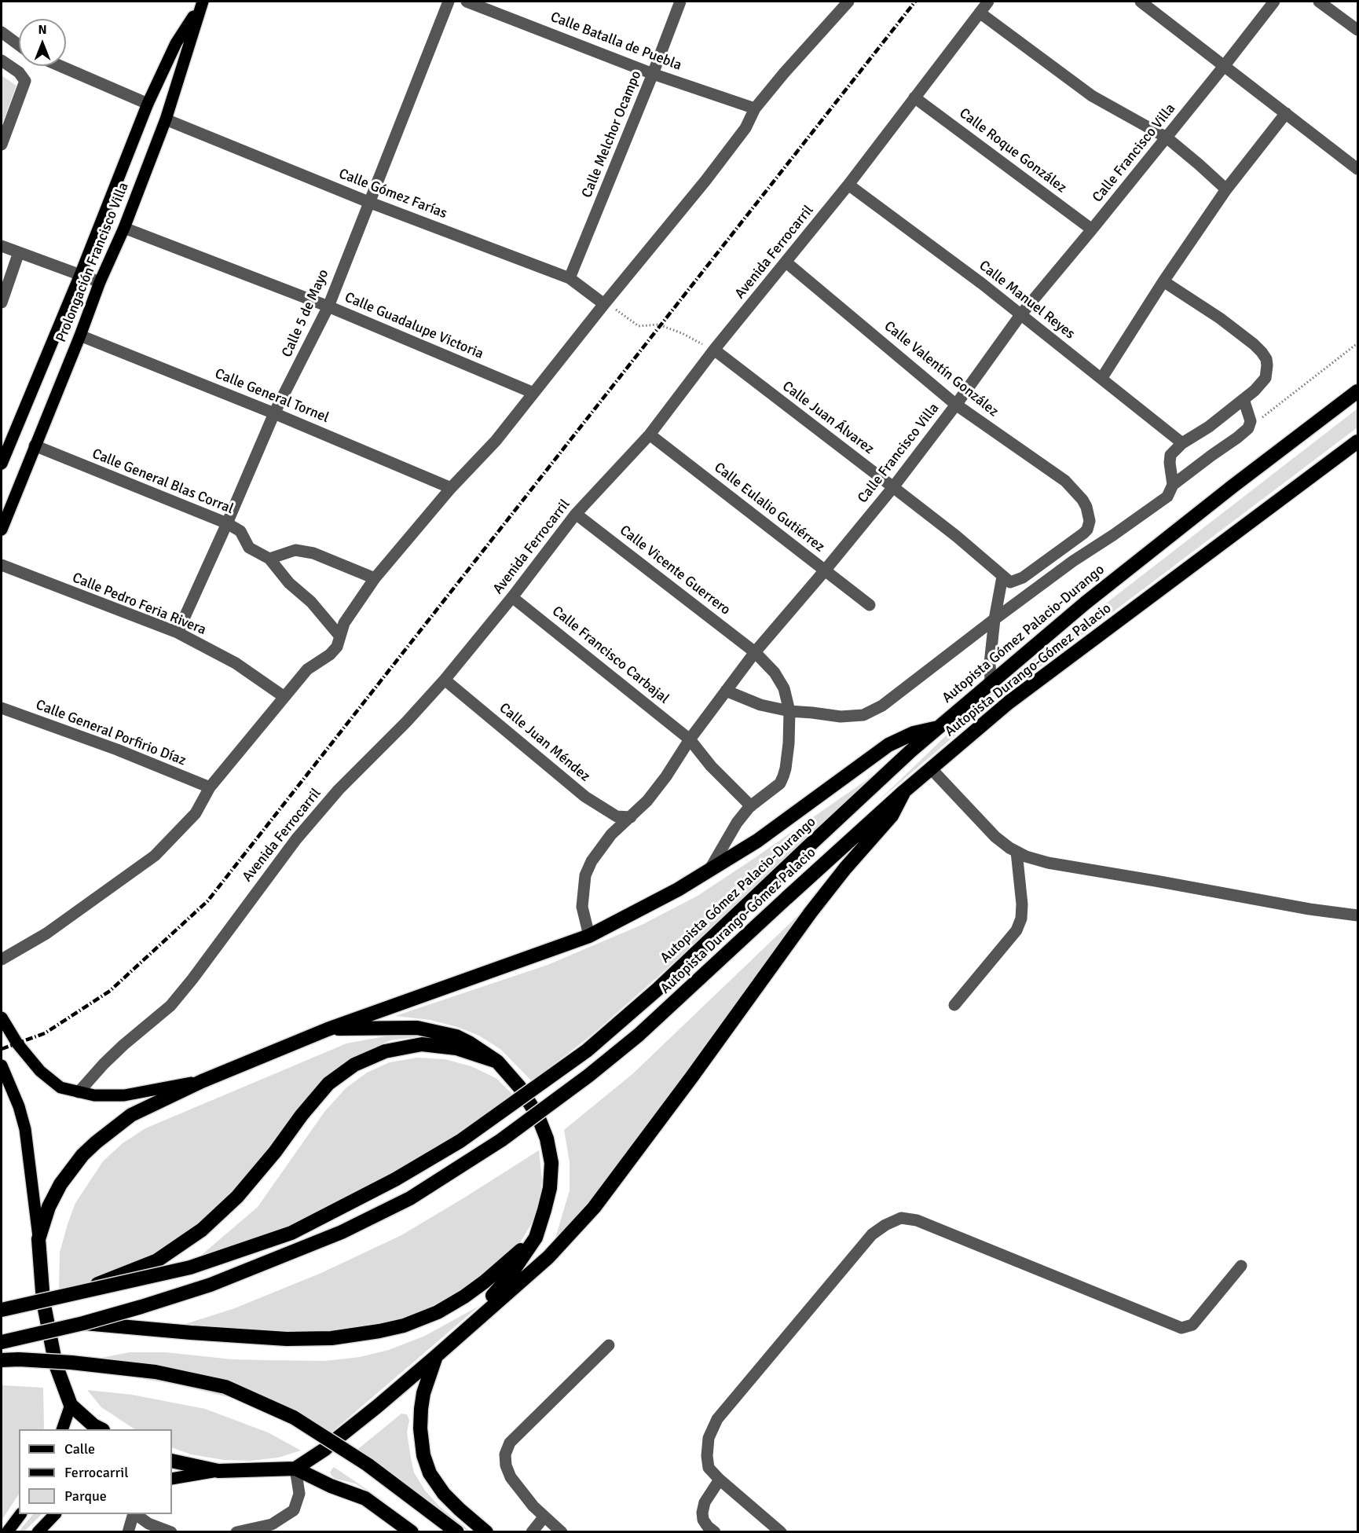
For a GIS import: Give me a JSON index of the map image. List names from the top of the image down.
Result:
{
  "streets": {
    "highway": ["Autopista Gómez Palacio-Durango", "Autopista Durango-Gómez Palacio"],
    "main road": ["Prolongación Francisco Villa"],
    "street": [
      "Calle Batalla de Puebla",
      "Calle Melchor Ocampo",
      "Calle Roque González",
      "Calle Francisco Villa",
      "Calle Gómez Farías",
      "Avenida Ferrocarril",
      "Calle Manuel Reyes",
      "Calle 5 de Mayo",
      "Calle Guadalupe Victoria",
      "Calle Valentín González",
      "Calle General Tornel",
      "Calle Juan Álvarez",
      "Calle General Blas Corral",
      "Calle Eulalio Gutiérrez",
      "Calle Vicente Guerrero",
      "Calle Pedro Feria Rivera",
      "Calle Francisco Carbajal",
      "Calle General Porfirio Díaz",
      "Calle Juan Méndez"
    ]
  },
  "crossings": [
    ["Calle Batalla de Puebla", "Calle Melchor Ocampo"],
    ["Calle Melchor Ocampo", "Calle Gómez Farías"],
    ["Calle Roque González", "Calle Francisco Villa"],
    ["Calle Roque González", "Avenida Ferrocarril"],
    ["Calle Francisco Villa", "Calle Manuel Reyes"],
    ["Calle Francisco Villa", "Calle Valentín González"],
    ["Calle Francisco Villa", "Calle Juan Álvarez"],
    ["Calle Francisco Villa", "Calle Eulalio Gutiérrez"],
    ["Calle Francisco Villa", "Calle Vicente Guerrero"],
    ["Calle Francisco Villa", "Calle Francisco Carbajal"],
    ["Calle Francisco Villa", "Calle Juan Méndez"],
    ["Calle Gómez Farías", "Prolongación Francisco Villa"],
    ["Calle Gómez Farías", "Calle 5 de Mayo"],
    ["Avenida Ferrocarril", "Calle Manuel Reyes"],
    ["Avenida Ferrocarril", "Calle Valentín González"],
    ["Avenida Ferrocarril", "Calle Juan Álvarez"],
    ["Avenida Ferrocarril", "Calle Eulalio Gutiérrez"],
    ["Avenida Ferrocarril", "Calle Vicente Guerrero"],
    ["Avenida Ferrocarril", "Calle Francisco Carbajal"],
    ["Avenida Ferrocarril", "Calle Juan Méndez"],
    ["Prolongación Francisco Villa", "Calle Guadalupe Victoria"],
    ["Prolongación Francisco Villa", "Calle General Tornel"],
    ["Prolongación Francisco Villa", "Calle General Blas Corral"],
    ["Calle 5 de Mayo", "Calle Guadalupe Victoria"],
    ["Calle 5 de Mayo", "Calle General Tornel"],
    ["Calle 5 de Mayo", "Calle General Blas Corral"],
    ["Calle 5 de Mayo", "Calle Pedro Feria Rivera"],
    ["Calle Vicente Guerrero", "Calle Francisco Carbajal"]
  ],
  "legend": ["Calle", "Ferrocarril", "Parque"],
  "north": "top"
}
